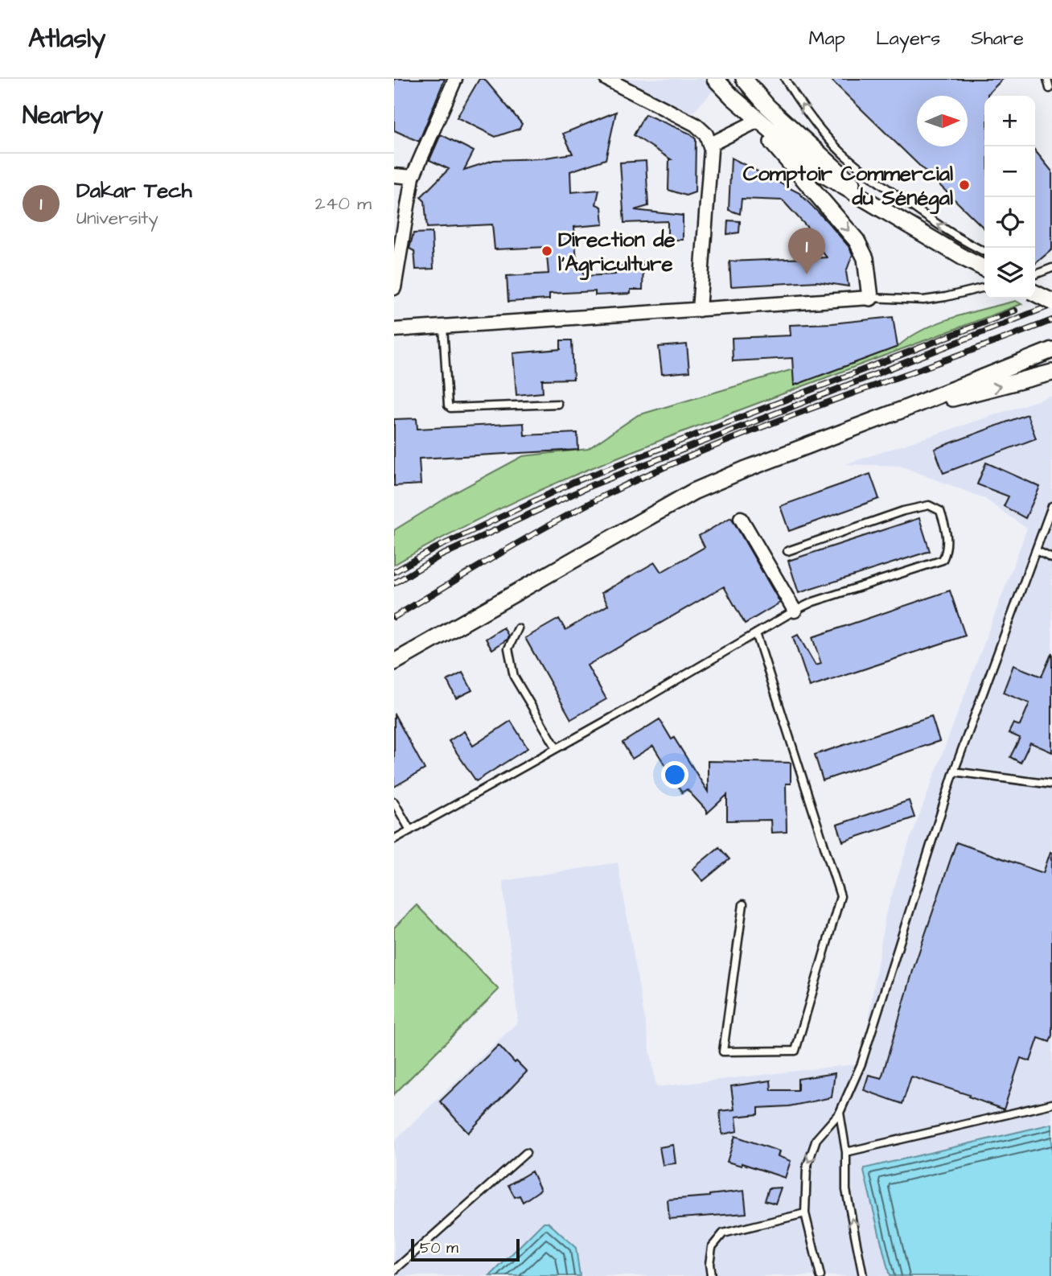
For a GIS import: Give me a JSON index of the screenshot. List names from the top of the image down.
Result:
{
  "places": ["Comptoir Commercial du Sénégal", "Direction de l'Agriculture"],
  "scale_bar": "50 m",
  "north": "right",
  "page": {
    "header": "Atlasly",
    "nav": ["Map", "Layers", "Share"],
    "heading": "Nearby",
    "map_buttons": ["+", "−"],
    "list": [
      {
        "mark": "1",
        "name": "Dakar Tech",
        "note": "University",
        "value": "240 m"
      }
    ],
    "pins": "1",
    "scale": "50 m"
  }
}
